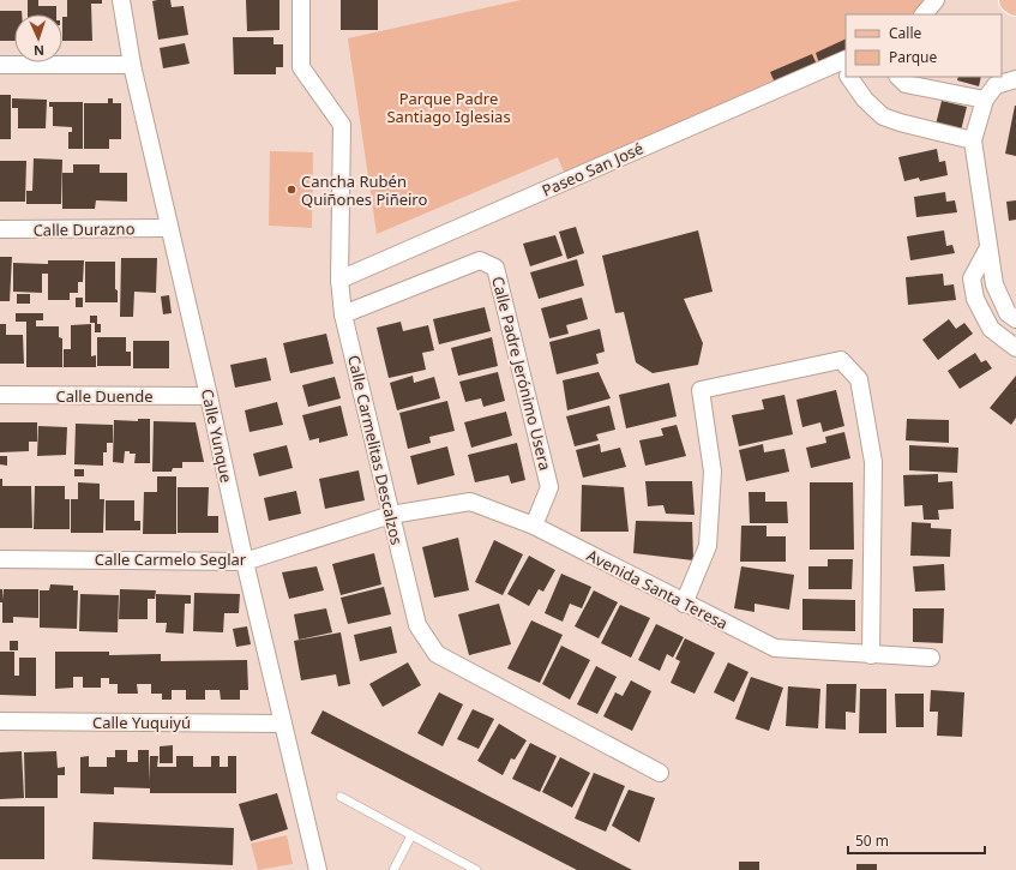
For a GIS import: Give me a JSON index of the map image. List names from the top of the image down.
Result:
{
  "streets": {
    "street": [
      "Paseo San José",
      "Calle Durazno",
      "Calle Padre Jerónimo Usera",
      "Calle Duende",
      "Calle Yunque",
      "Calle Carmelitas Descalzos",
      "Calle Carmelo Seglar",
      "Avenida Santa Teresa",
      "Calle Yuquiyú"
    ]
  },
  "crossings": [
    ["Paseo San José", "Calle Carmelitas Descalzos"],
    ["Calle Durazno", "Calle Yunque"],
    ["Calle Padre Jerónimo Usera", "Calle Carmelitas Descalzos"],
    ["Calle Padre Jerónimo Usera", "Avenida Santa Teresa"],
    ["Calle Duende", "Calle Yunque"],
    ["Calle Yunque", "Calle Carmelo Seglar"],
    ["Calle Yunque", "Calle Yuquiyú"],
    ["Calle Carmelitas Descalzos", "Calle Carmelo Seglar"],
    ["Calle Carmelitas Descalzos", "Avenida Santa Teresa"],
    ["Calle Carmelo Seglar", "Avenida Santa Teresa"]
  ],
  "parks": ["Parque Padre Santiago Iglesias"],
  "places": ["Cancha Rubén Quiñones Piñeiro"],
  "legend": ["Calle", "Parque"],
  "scale_bar": "50 m",
  "north": "bottom"
}
